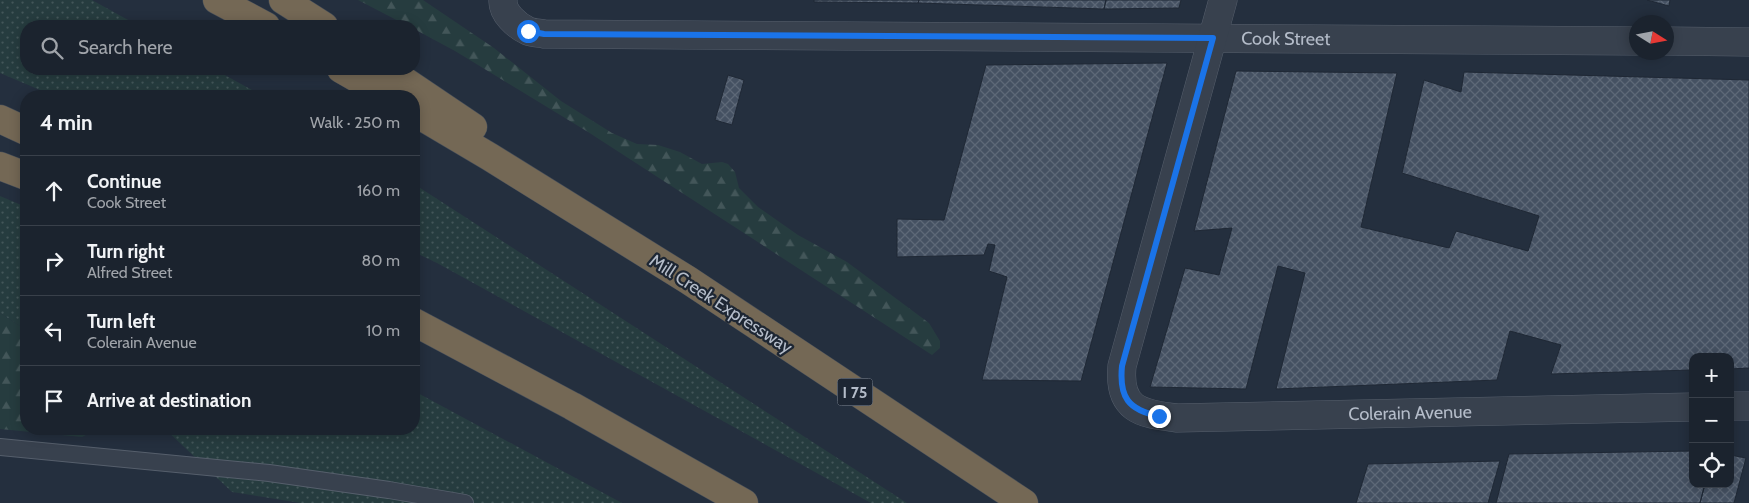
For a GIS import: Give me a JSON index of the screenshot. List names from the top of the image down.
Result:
{
  "streets": {
    "highway": ["Mill Creek Expressway", "I 75"],
    "street": ["Cook Street", "Colerain Avenue"]
  },
  "crossings": [
    ["Cook Street", "Colerain Avenue"]
  ],
  "north": "right",
  "page": {
    "search": "Search here",
    "heading": ["4 min", "Walk · 250 m"],
    "list": [
      ["Continue", "Cook Street", "160 m"],
      ["Turn right", "Alfred Street", "80 m"],
      ["Turn left", "Colerain Avenue", "10 m"],
      "Arrive at destination"
    ],
    "map_buttons": ["+", "−"]
  }
}
